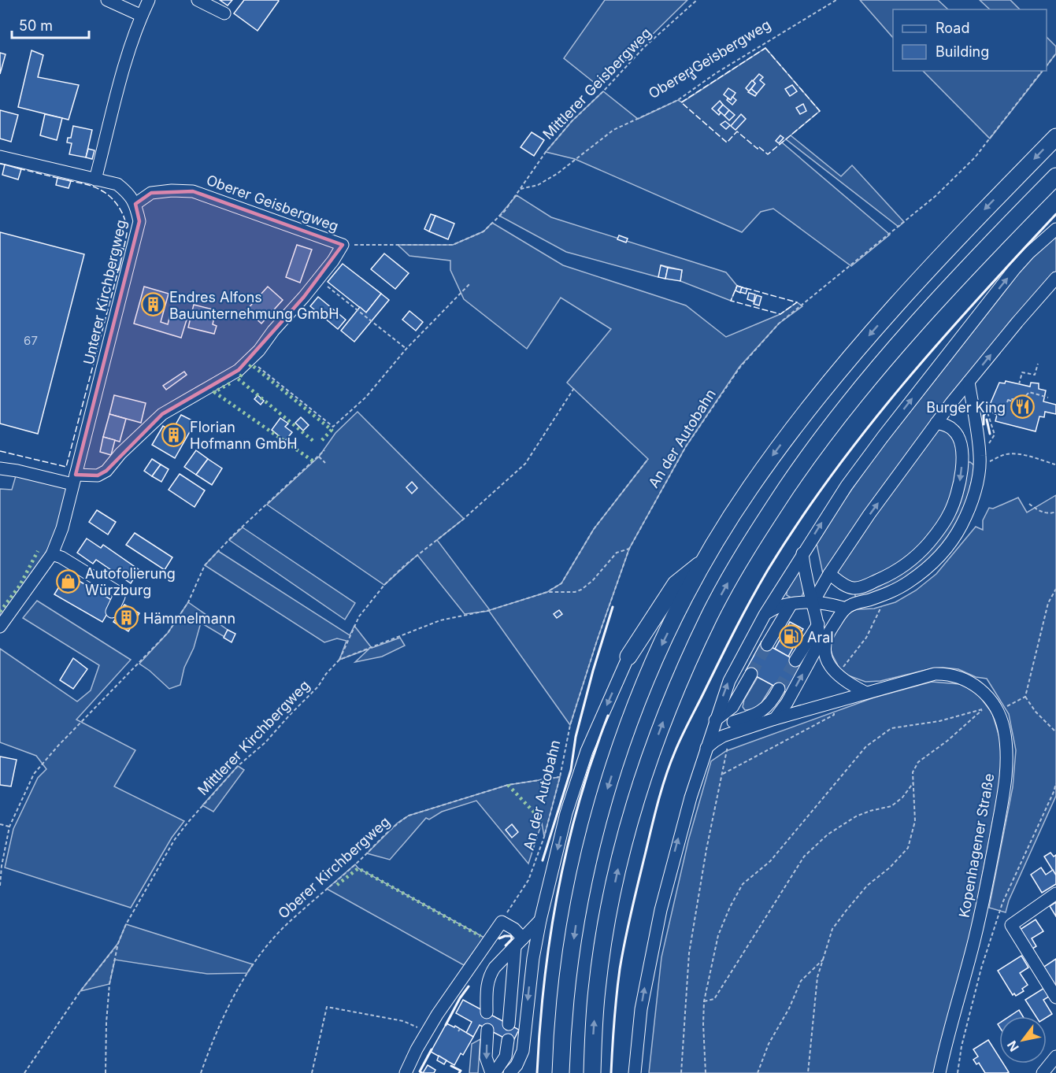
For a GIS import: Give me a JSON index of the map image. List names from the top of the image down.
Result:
{
  "streets": {
    "street": ["Oberer Geisbergweg", "Unterer Kirchbergweg", "Kopenhagener Straße"],
    "path": [
      "Mittlerer Geisbergweg",
      "An der Autobahn",
      "Mittlerer Kirchbergweg",
      "Oberer Kirchbergweg"
    ]
  },
  "crossings": [
    ["Oberer Geisbergweg", "Mittlerer Geisbergweg"],
    ["Oberer Geisbergweg", "Unterer Kirchbergweg"],
    ["An der Autobahn", "Mittlerer Kirchbergweg"],
    ["An der Autobahn", "Oberer Kirchbergweg"]
  ],
  "places": {
    "building": ["Endres Alfons Bauunternehmung GmbH", "Florian Hofmann GmbH", "Hämmelmann"],
    "restaurant": ["Burger King"],
    "shop": ["Autofolierung Würzburg"],
    "fuel station": ["Aral"]
  },
  "house_numbers": ["67"],
  "legend": ["Road", "Building"],
  "scale_bar": "50 m",
  "north": "bottom left"
}
